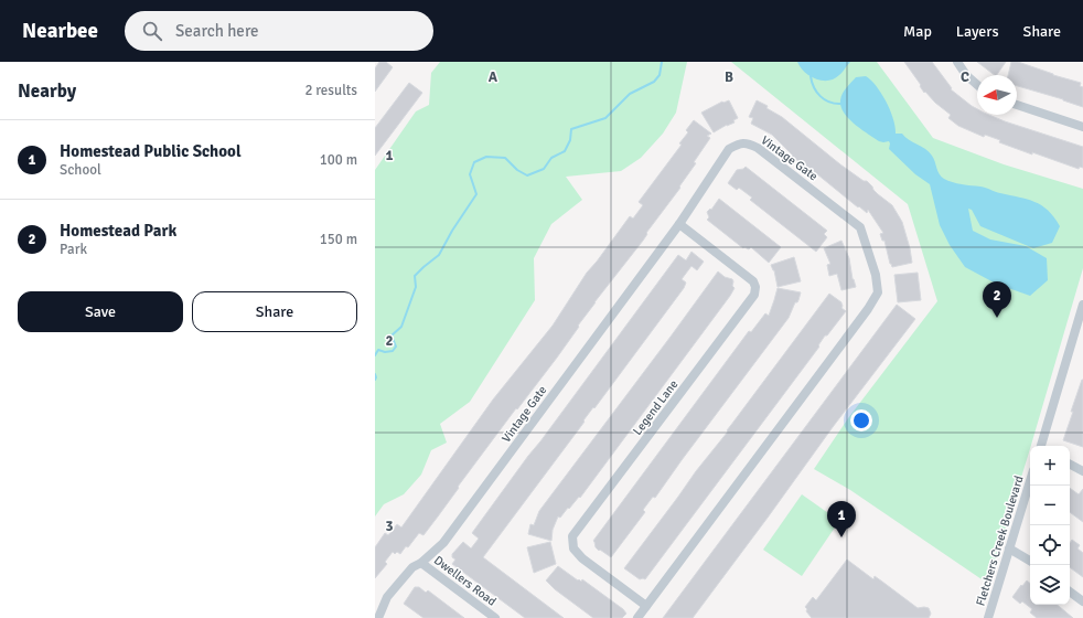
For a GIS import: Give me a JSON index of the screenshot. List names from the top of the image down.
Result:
{
  "streets": {
    "street": [
      "Vintage Gate",
      "Legend Lane",
      "Fletchers Creek Boulevard",
      "Dwellers Road"
    ]
  },
  "crossings": [
    ["Vintage Gate", "Legend Lane"],
    ["Vintage Gate", "Dwellers Road"]
  ],
  "north": "left",
  "page": {
    "header": "Nearbee",
    "search": "Search here",
    "nav": ["Map", "Layers", "Share"],
    "heading": ["Nearby", "2 results"],
    "list": [
      {
        "mark": "1",
        "name": "Homestead Public School",
        "note": "School",
        "value": "100 m"
      },
      {
        "mark": "2",
        "name": "Homestead Park",
        "note": "Park",
        "value": "150 m"
      }
    ],
    "buttons": ["Save", "Share"],
    "pins": ["2", "1"],
    "map_buttons": ["+", "−"]
  },
  "grid": {
    "columns": ["A", "B", "C"],
    "rows": ["1", "2", "3"]
  }
}
